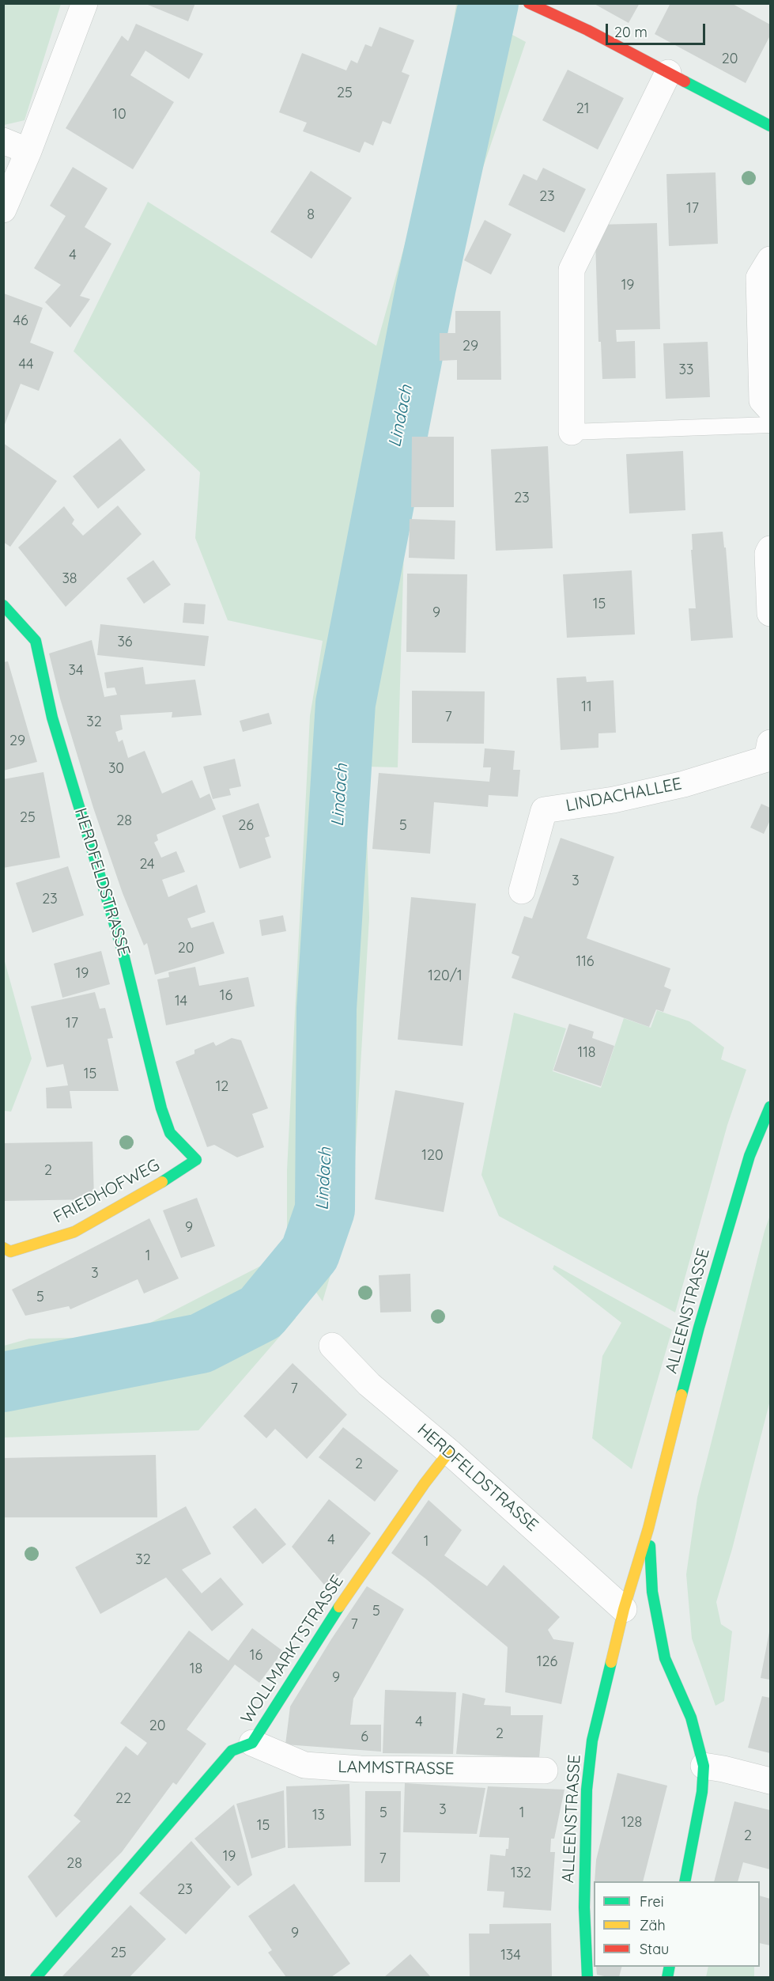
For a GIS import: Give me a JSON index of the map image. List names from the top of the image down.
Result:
{
  "streets": {
    "street": [
      "LINDACHALLEE",
      "HERDFELDSTRASSE",
      "FRIEDHOFWEG",
      "ALLEENSTRASSE",
      "WOLLMARKTSTRASSE",
      "LAMMSTRASSE"
    ]
  },
  "crossings": [
    ["HERDFELDSTRASSE", "FRIEDHOFWEG"],
    ["HERDFELDSTRASSE", "ALLEENSTRASSE"],
    ["HERDFELDSTRASSE", "WOLLMARKTSTRASSE"],
    ["WOLLMARKTSTRASSE", "LAMMSTRASSE"]
  ],
  "water": ["Lindach"],
  "house_numbers": [
    "20",
    "25",
    "21",
    "10",
    "23",
    "17",
    "8",
    "4",
    "19",
    "46",
    "29",
    "44",
    "33",
    "23",
    "38",
    "15",
    "9",
    "36",
    "34",
    "11",
    "7",
    "32",
    "29",
    "30",
    "25",
    "28",
    "26",
    "5",
    "24",
    "3",
    "23",
    "20",
    "116",
    "19",
    "120/1",
    "16",
    "14",
    "17",
    "118",
    "15",
    "12",
    "120",
    "2",
    "9",
    "1",
    "3",
    "5",
    "7",
    "2",
    "4",
    "1",
    "32",
    "5",
    "7",
    "16",
    "126",
    "18",
    "9",
    "4",
    "20",
    "2",
    "6",
    "22",
    "3",
    "5",
    "1",
    "13",
    "128",
    "15",
    "2",
    "19",
    "7",
    "28",
    "132",
    "23",
    "9",
    "25",
    "134"
  ],
  "legend": ["Frei", "Zäh", "Stau"],
  "scale_bar": "20 m"
}
